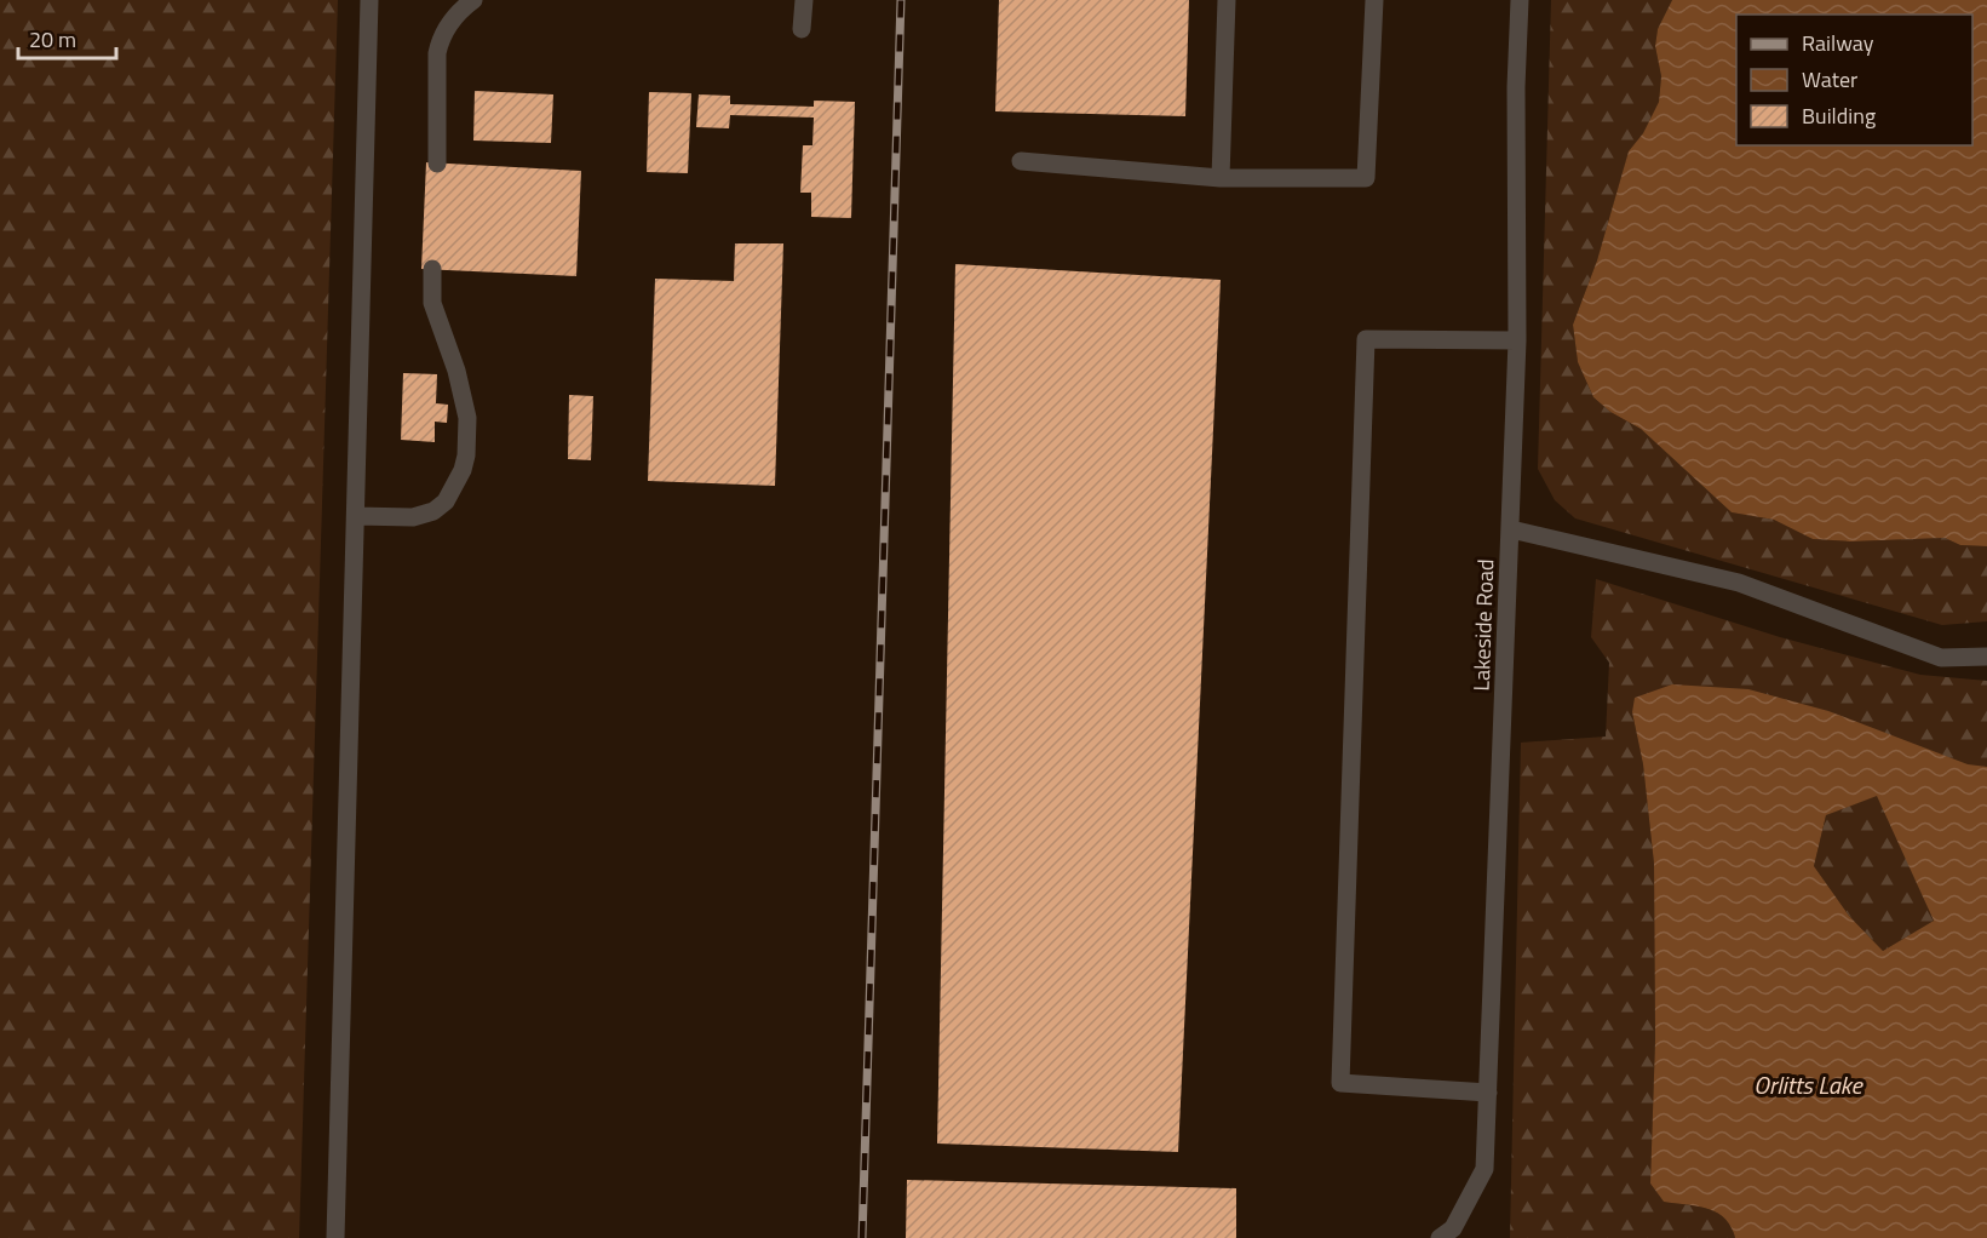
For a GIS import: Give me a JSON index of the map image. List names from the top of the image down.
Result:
{
  "streets": {
    "lane": ["Lakeside Road"]
  },
  "water": ["Orlitts Lake"],
  "legend": ["Railway", "Water", "Building"],
  "scale_bar": "20 m"
}
